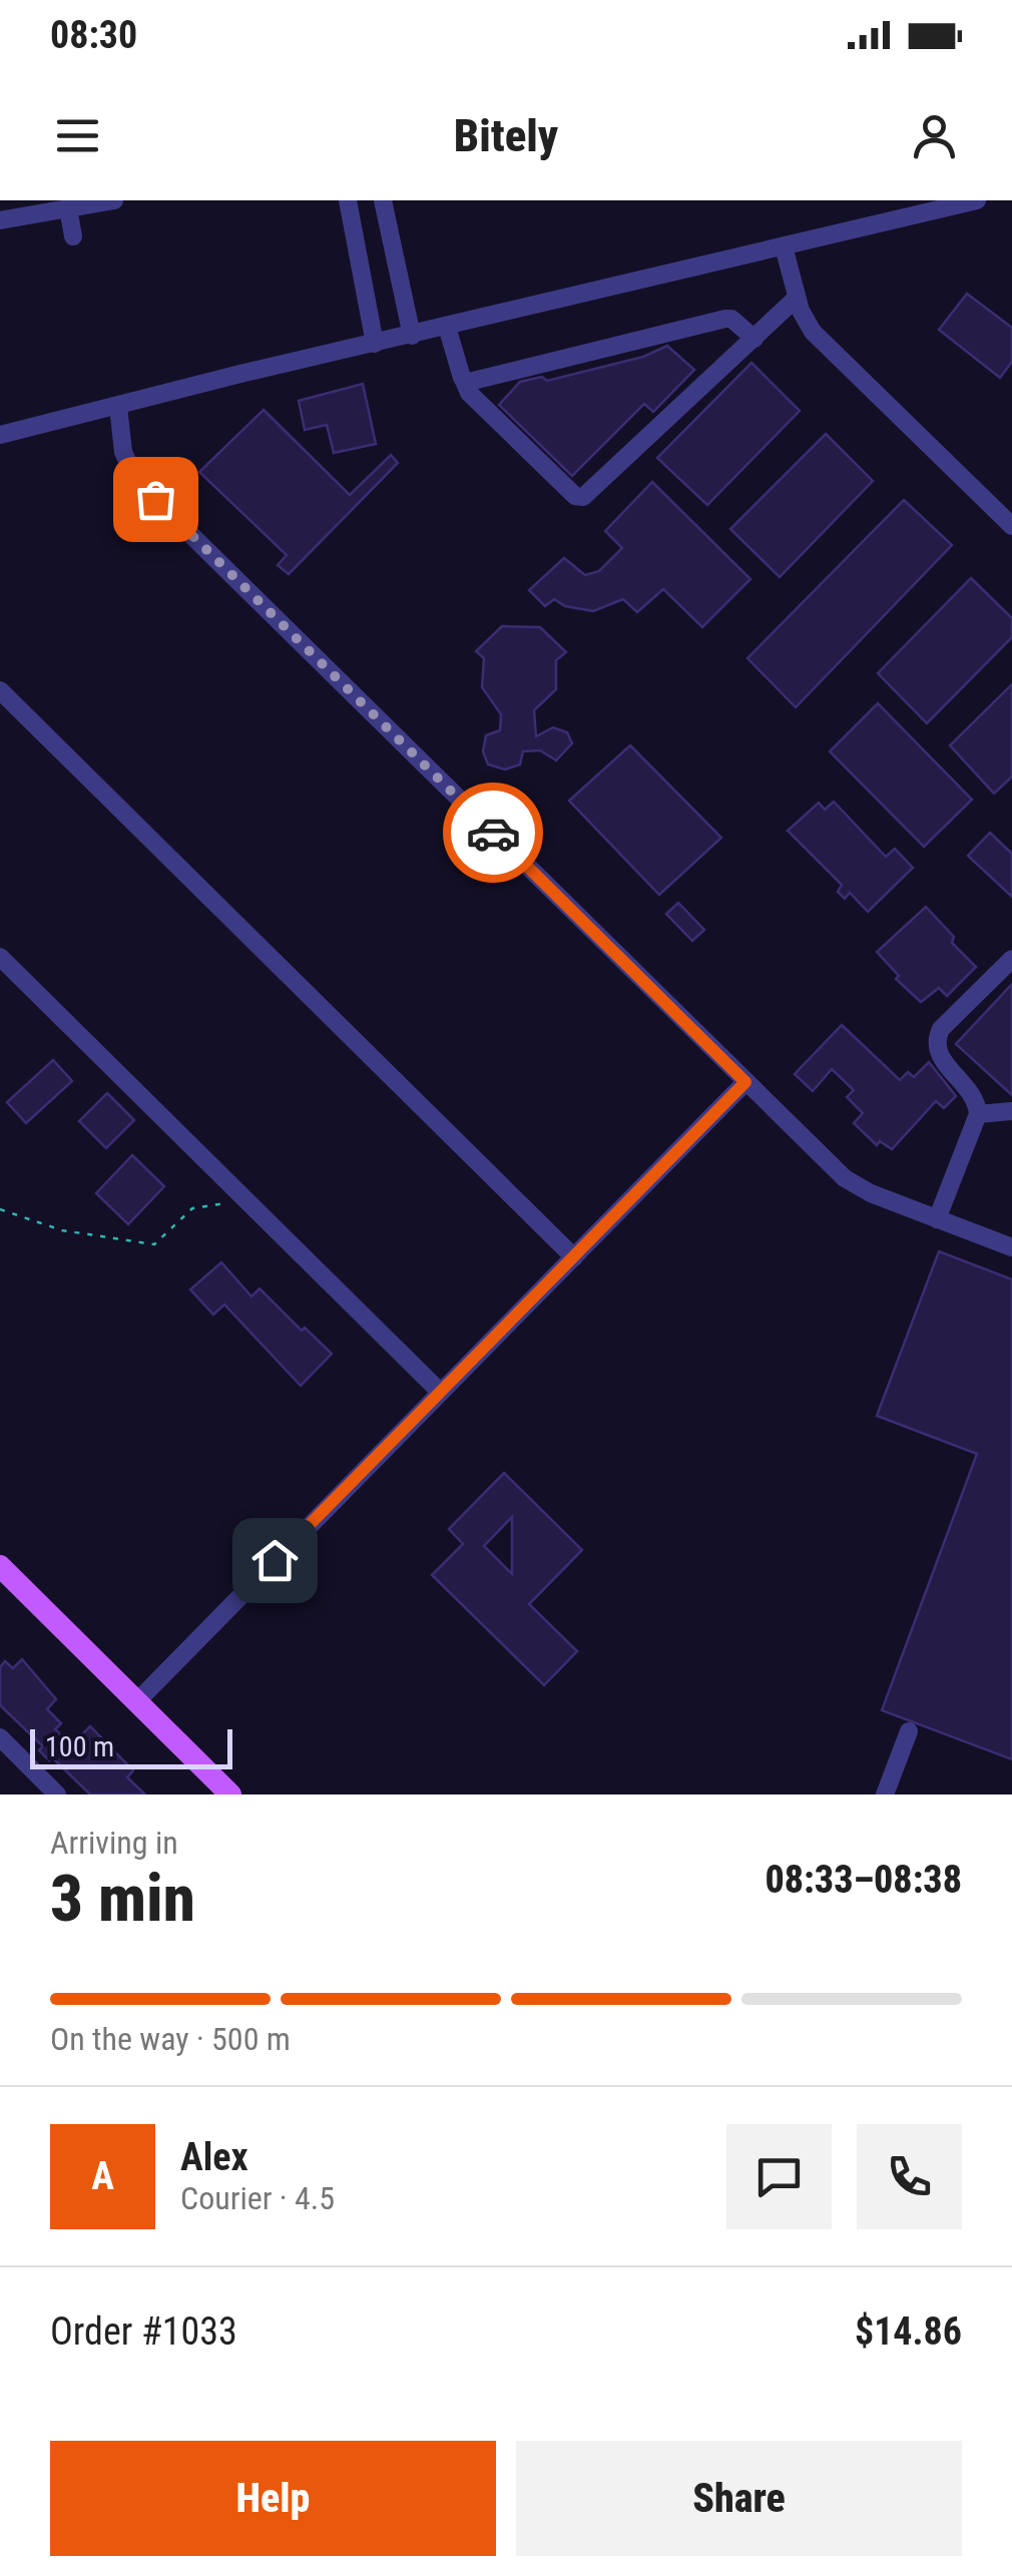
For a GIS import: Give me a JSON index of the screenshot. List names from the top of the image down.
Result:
{
  "scale_bar": "100 m",
  "page": {
    "status": "08:30",
    "header": "Bitely",
    "scale": "100 m",
    "heading": ["3 min", "Arriving in", "08:33–08:38"],
    "panel": [
      "Alex",
      "Courier · 4.5",
      "Order #1033",
      "$14.86"
    ],
    "bar": "On the way · 500 m",
    "round": "A",
    "buttons": ["Help", "Share"]
  }
}
